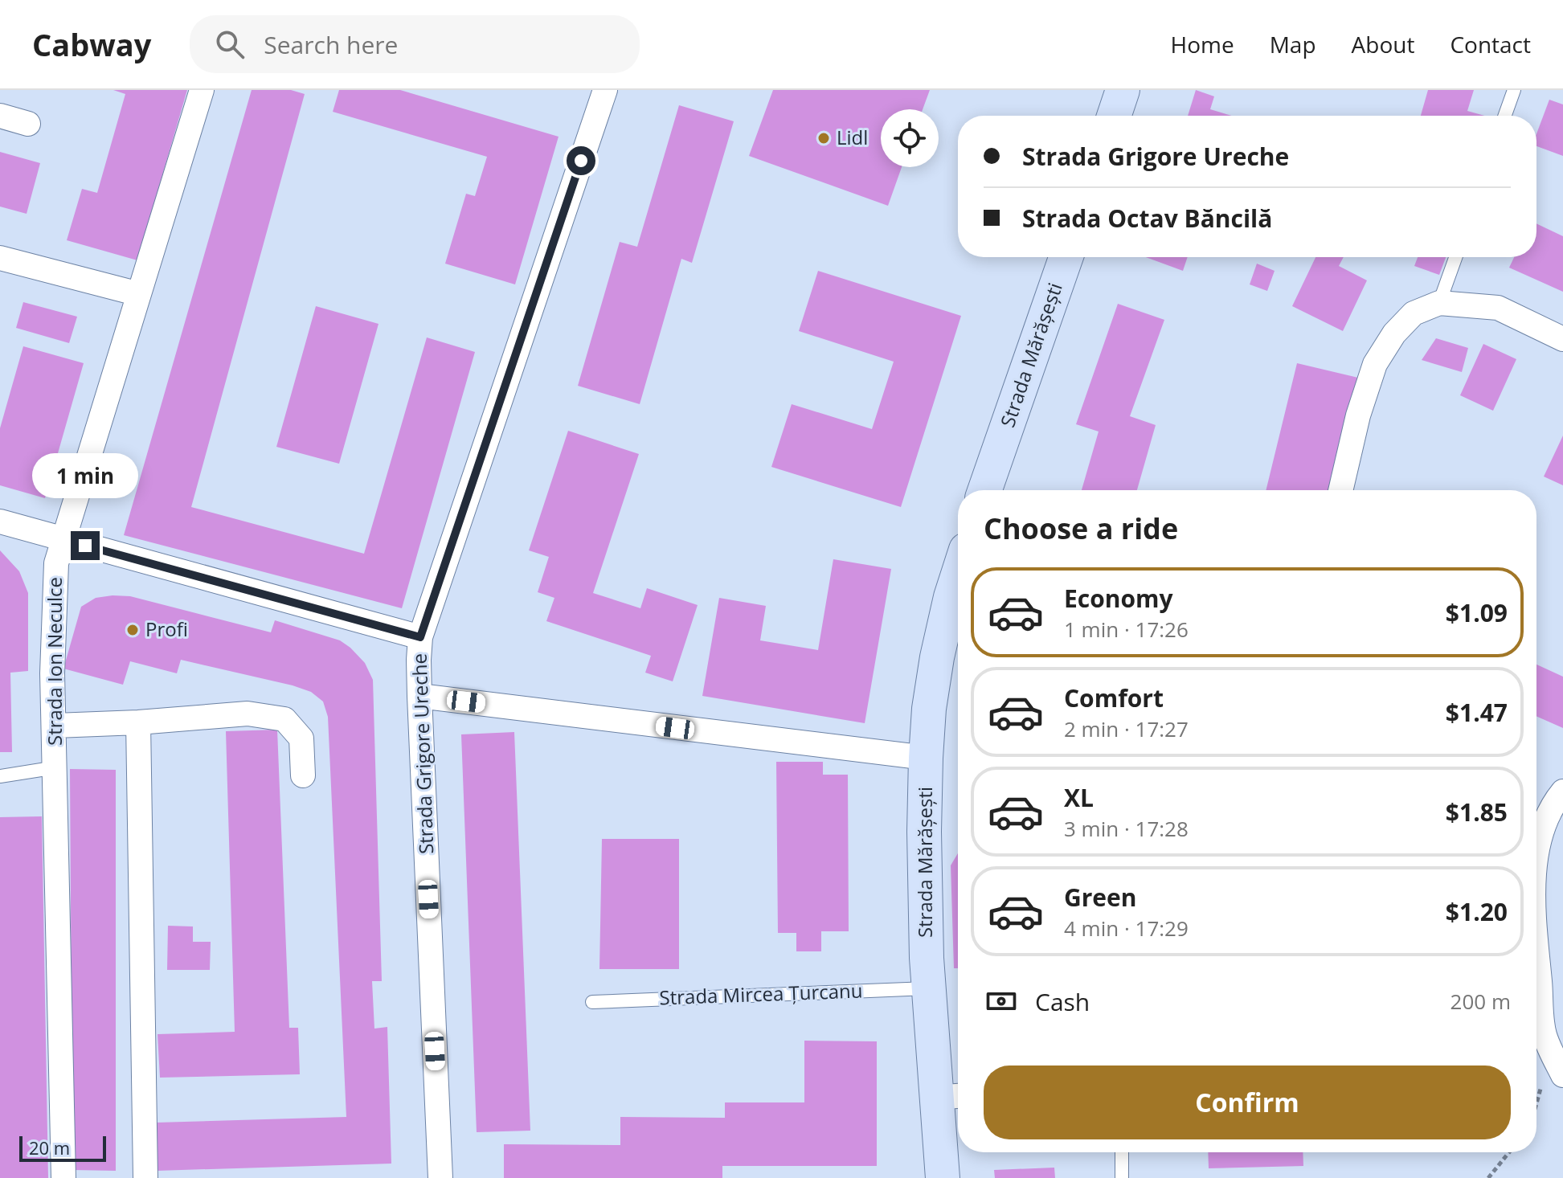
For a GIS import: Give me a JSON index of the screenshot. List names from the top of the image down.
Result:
{
  "streets": {
    "street": ["Strada Mărășești", "Strada Ion Neculce", "Strada Grigore Ureche"],
    "lane": ["Strada Mircea Țurcanu"]
  },
  "crossings": [
    ["Strada Mărășești", "Strada Mircea Țurcanu"]
  ],
  "places": ["Lidl", "Profi"],
  "scale_bar": "20 m",
  "page": {
    "header": "Cabway",
    "search": "Search here",
    "nav": [
      "Home",
      "Map",
      "About",
      "Contact"
    ],
    "banner": ["Strada Grigore Ureche", "Strada Octav Băncilă"],
    "bubble": "1 min",
    "heading": "Choose a ride",
    "list": [
      {
        "name": "Economy",
        "note": "1 min · 17:26",
        "value": "$1.09"
      },
      {
        "name": "Comfort",
        "note": "2 min · 17:27",
        "value": "$1.47"
      },
      {
        "name": "XL",
        "note": "3 min · 17:28",
        "value": "$1.85"
      },
      {
        "name": "Green",
        "note": "4 min · 17:29",
        "value": "$1.20"
      }
    ],
    "pay": ["Cash", "200 m"],
    "buttons": "Confirm",
    "scale": "20 m"
  }
}
